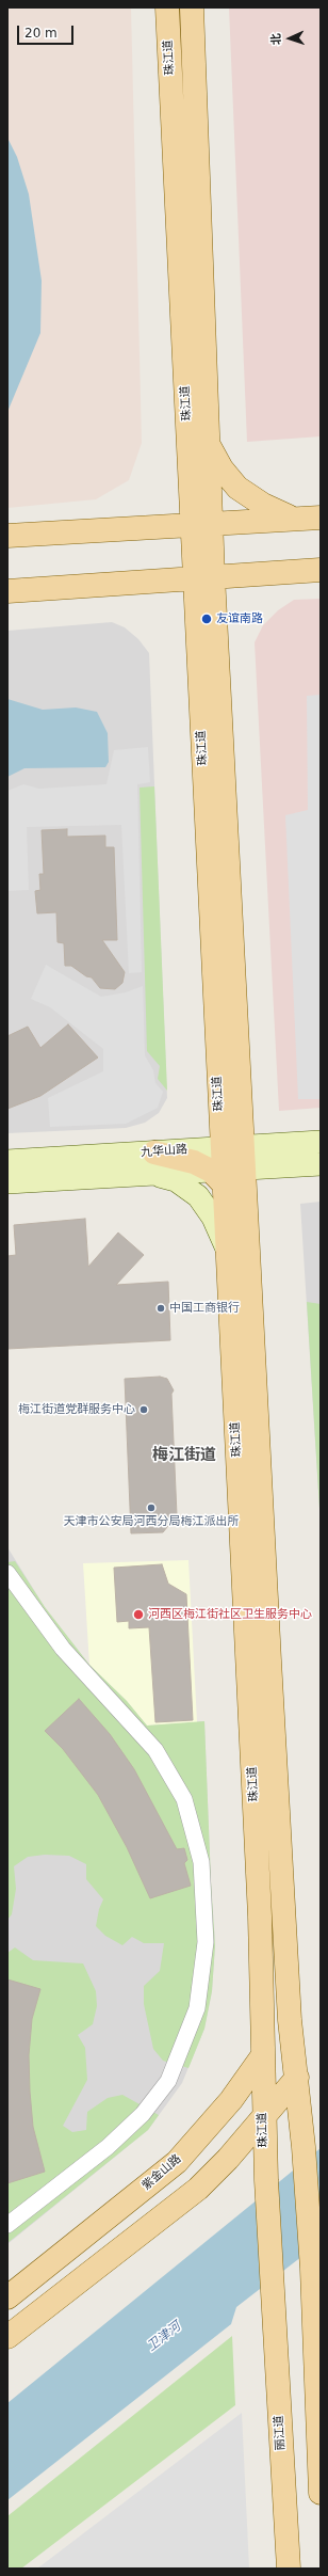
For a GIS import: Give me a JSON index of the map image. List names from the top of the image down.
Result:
{
  "streets": {
    "main road": ["珠江道", "紫金山路", "丽江道"],
    "street": ["九华山路"]
  },
  "crossings": [
    ["珠江道", "紫金山路"],
    ["珠江道", "丽江道"]
  ],
  "districts": ["梅江街道"],
  "water": ["卫津河"],
  "places": [
    "友谊南路",
    "中国工商银行",
    "梅江街道党群服务中心",
    "天津市公安局河西分局梅江派出所",
    "河西区梅江街社区卫生服务中心"
  ],
  "scale_bar": "20 m",
  "north": "left"
}
